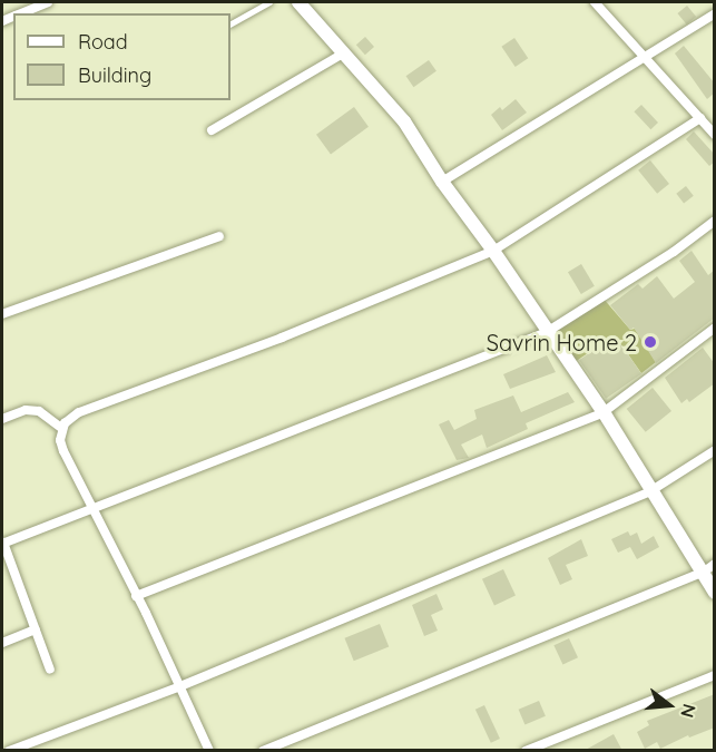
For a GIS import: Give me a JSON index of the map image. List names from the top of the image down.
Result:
{
  "places": ["Savrin Home 2"],
  "legend": ["Road", "Building"],
  "north": "right"
}
